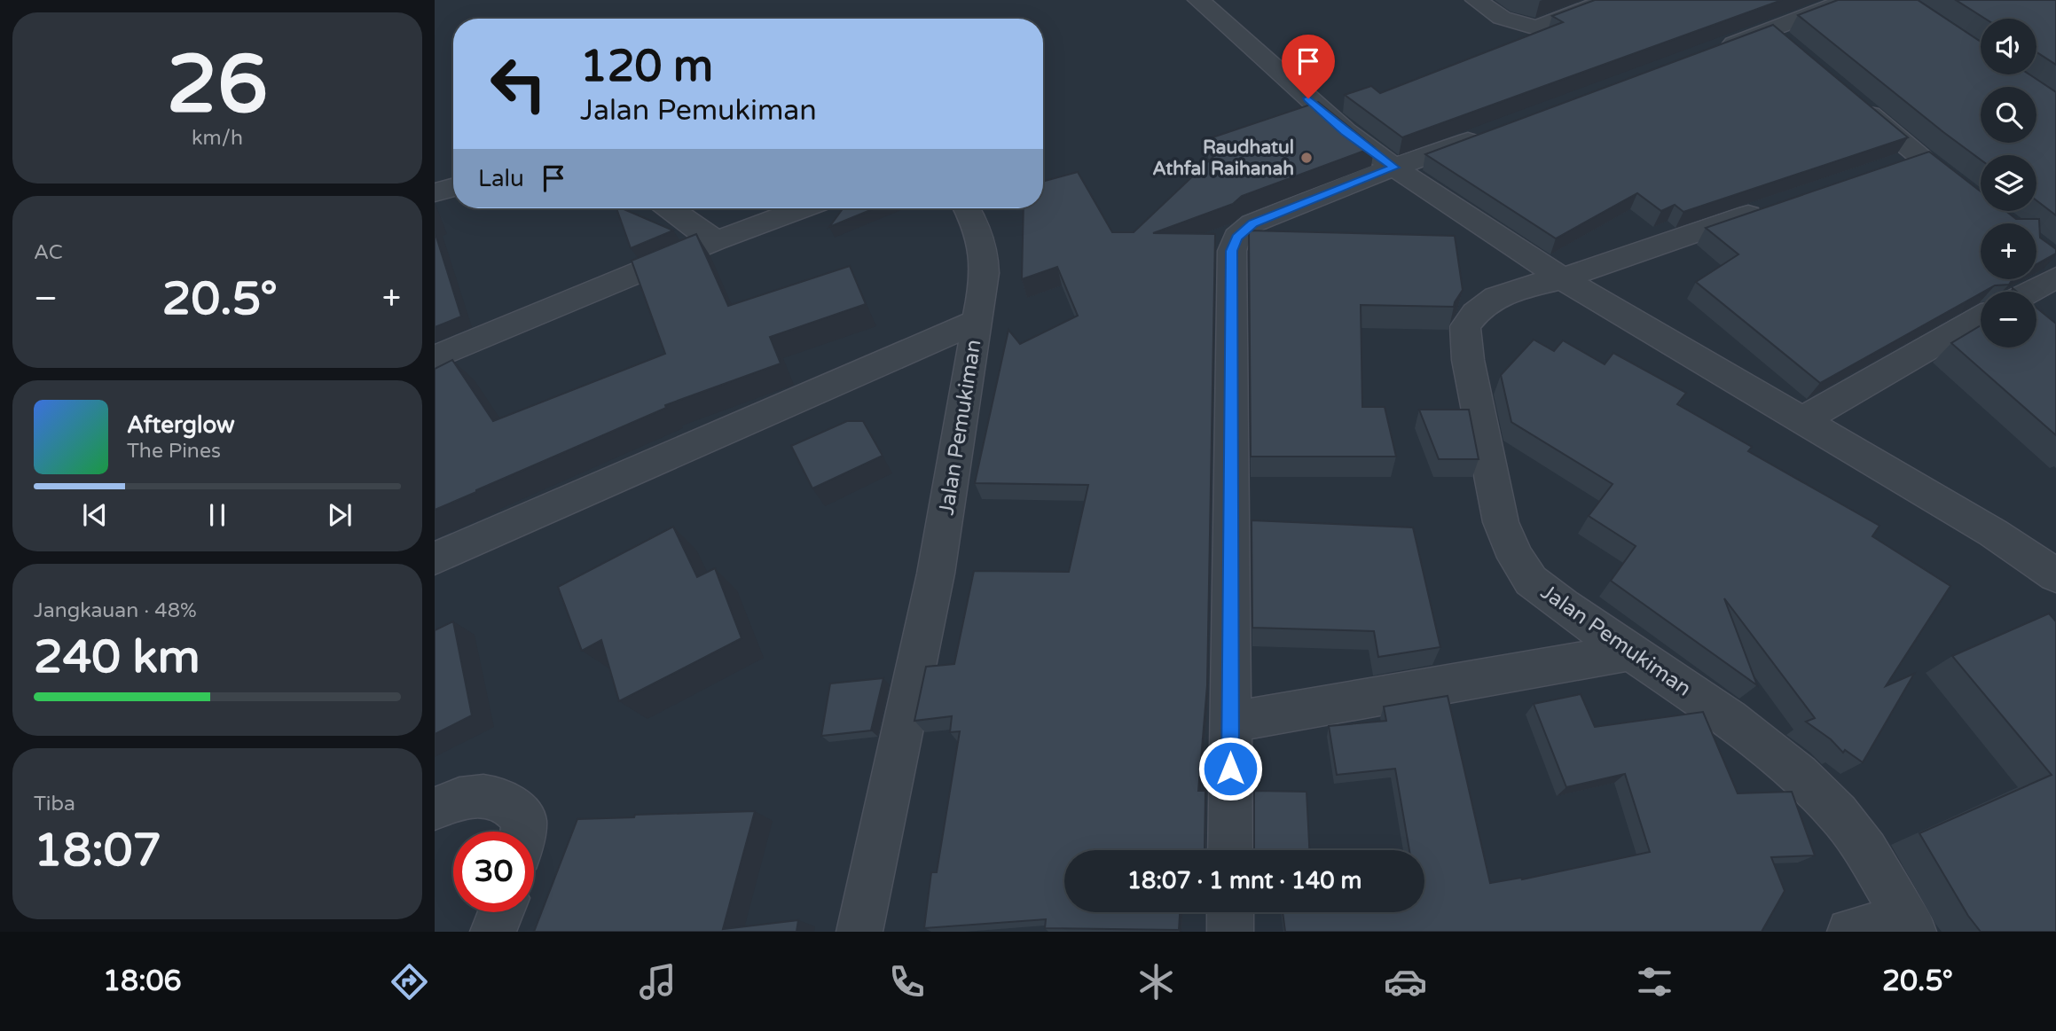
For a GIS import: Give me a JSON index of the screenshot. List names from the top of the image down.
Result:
{
  "streets": {
    "street": ["Jalan Pemukiman"]
  },
  "places": ["Raudhatul Athfal Raihanah"],
  "page": {
    "tile": [
      ["26", "km/h"],
      "AC",
      ["Jangkauan · 48%", "240 km"],
      ["Tiba", "18:07"]
    ],
    "map_buttons": ["+", "−"],
    "turn": ["120 m", "Jalan Pemukiman"],
    "then": "Lalu",
    "heat": ["−", "20.5°", "+"],
    "song": ["Afterglow", "The Pines"],
    "limit": "30",
    "trip": "18:07 · 1 mnt · 140 m",
    "tabs": ["18:06", "20.5°"]
  }
}
